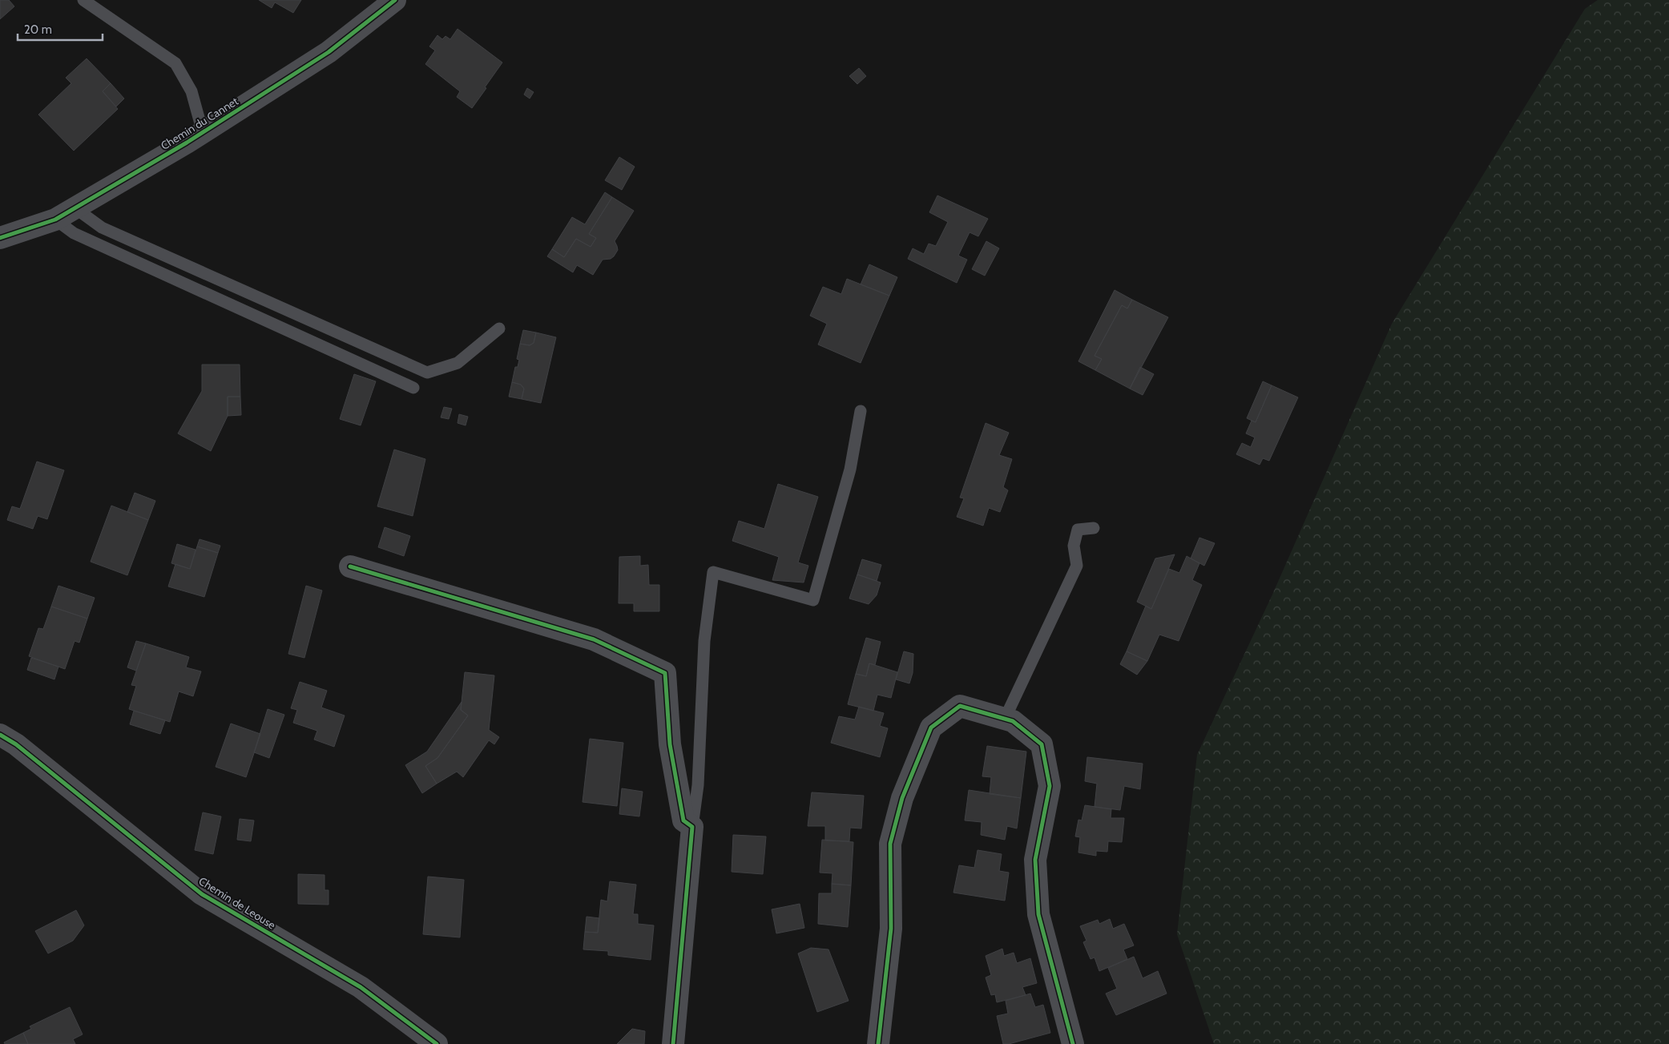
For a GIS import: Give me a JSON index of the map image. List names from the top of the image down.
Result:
{
  "streets": {
    "street": ["Chemin du Cannet", "Chemin de Leouse"]
  },
  "scale_bar": "20 m"
}
